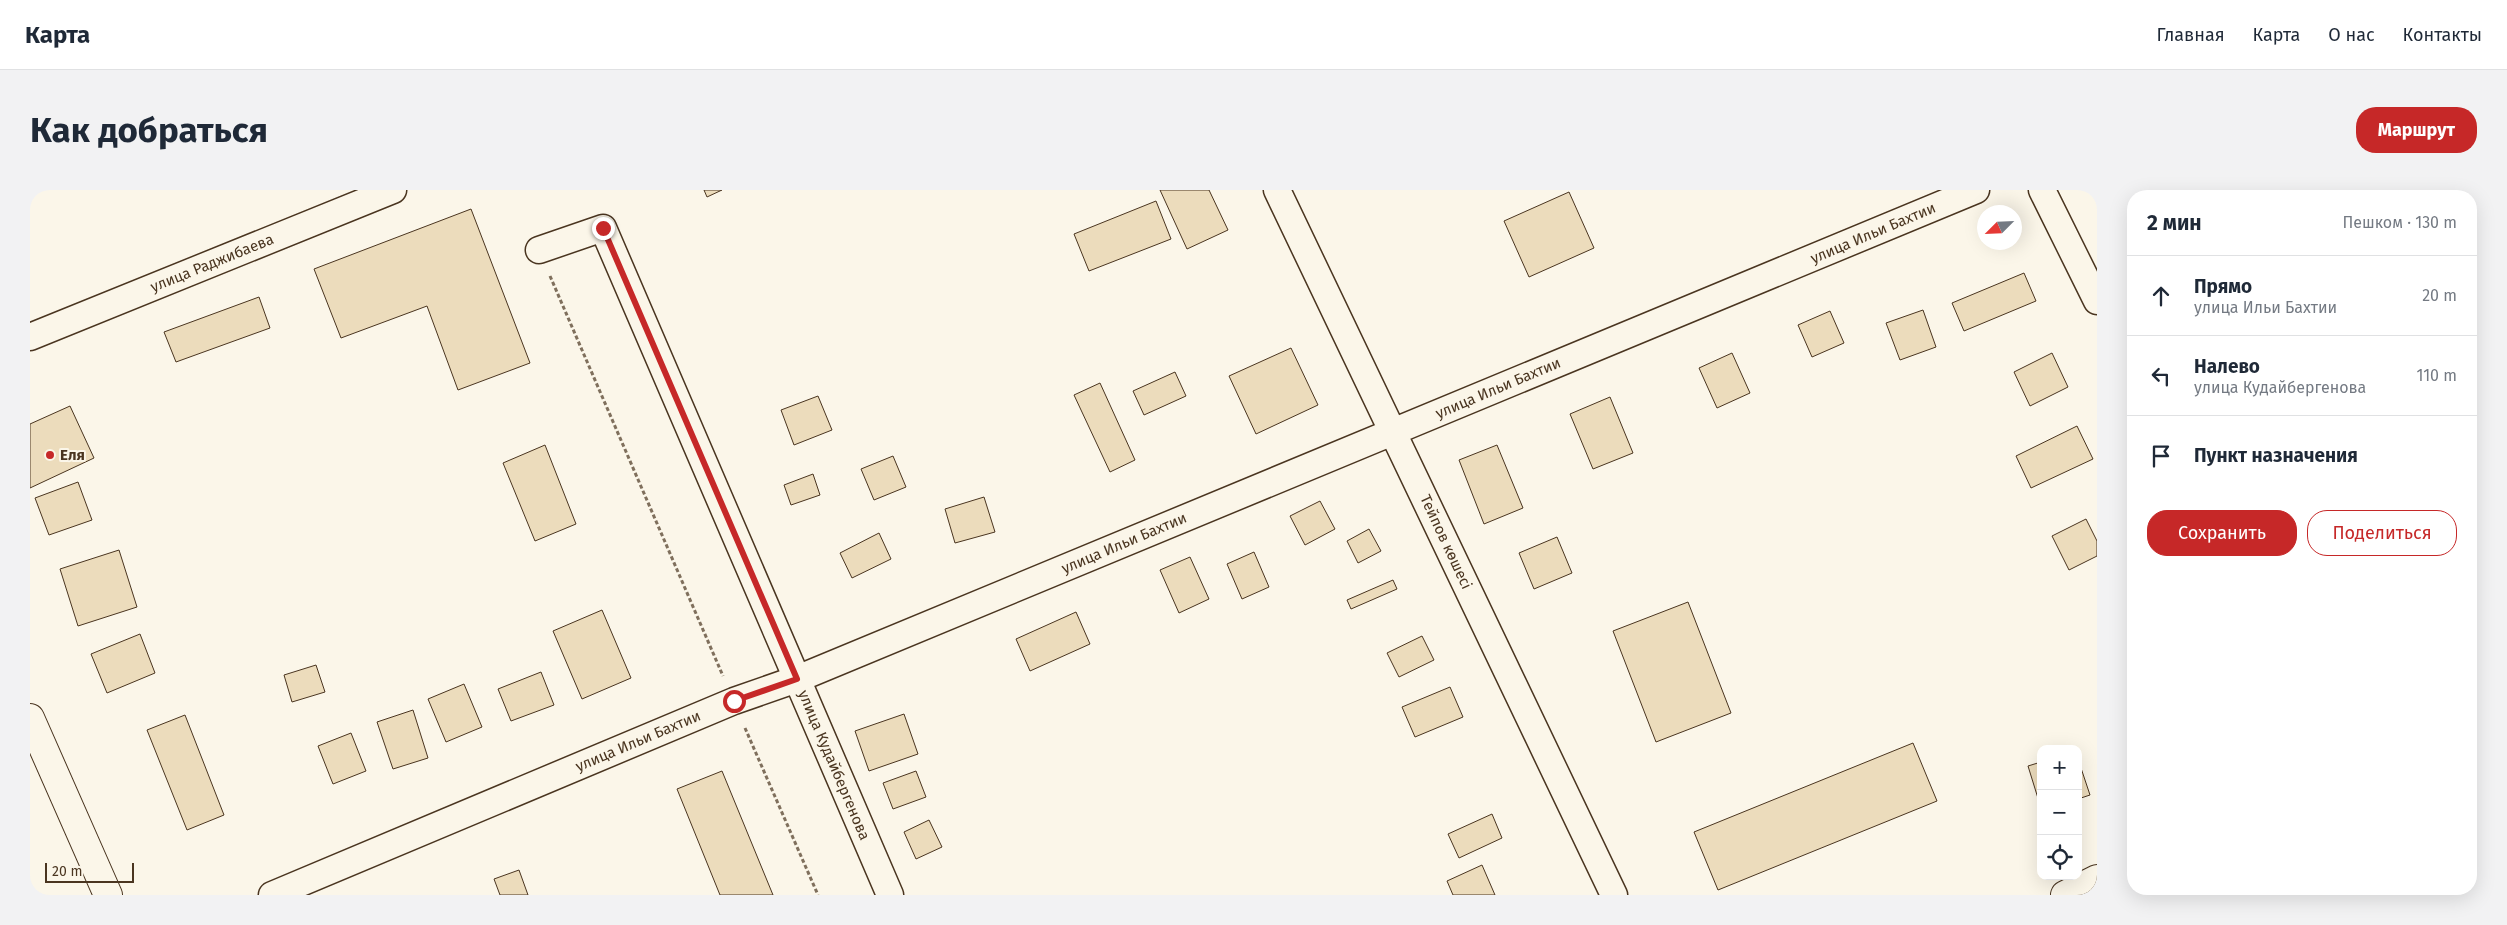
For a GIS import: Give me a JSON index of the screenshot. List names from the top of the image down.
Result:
{
  "streets": {
    "street": [
      "улица Ильи Бахтии",
      "улица Раджибаева",
      "Тейпов көшесі",
      "улица Кудайбергенова"
    ]
  },
  "crossings": [
    ["улица Ильи Бахтии", "Тейпов көшесі"],
    ["улица Ильи Бахтии", "улица Кудайбергенова"]
  ],
  "places": ["Еля"],
  "scale_bar": "20 m",
  "north": "bottom left",
  "page": {
    "header": "Карта",
    "nav": [
      "Главная",
      "Карта",
      "О нас",
      "Контакты"
    ],
    "buttons": [
      "Маршрут",
      ["Сохранить", "Поделиться"]
    ],
    "title": "Как добраться",
    "heading": ["2 мин", "Пешком · 130 m"],
    "list": [
      ["Прямо", "улица Ильи Бахтии", "20 m"],
      ["Налево", "улица Кудайбергенова", "110 m"],
      "Пункт назначения"
    ],
    "map_buttons": ["+", "−"],
    "scale": "20 m"
  }
}
